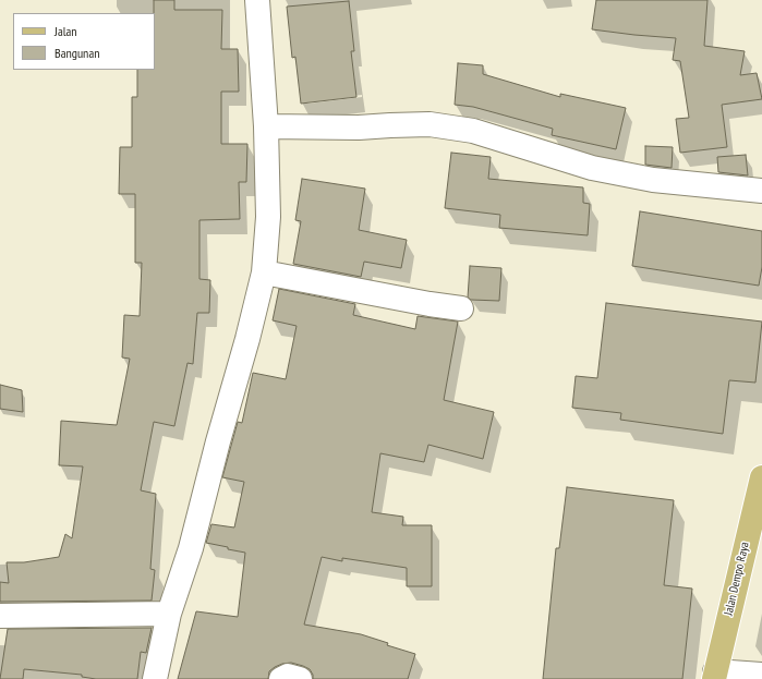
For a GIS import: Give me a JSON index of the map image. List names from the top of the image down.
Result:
{
  "streets": {
    "main road": ["Jalan Dempo Raya"]
  },
  "legend": ["Jalan", "Bangunan"]
}
